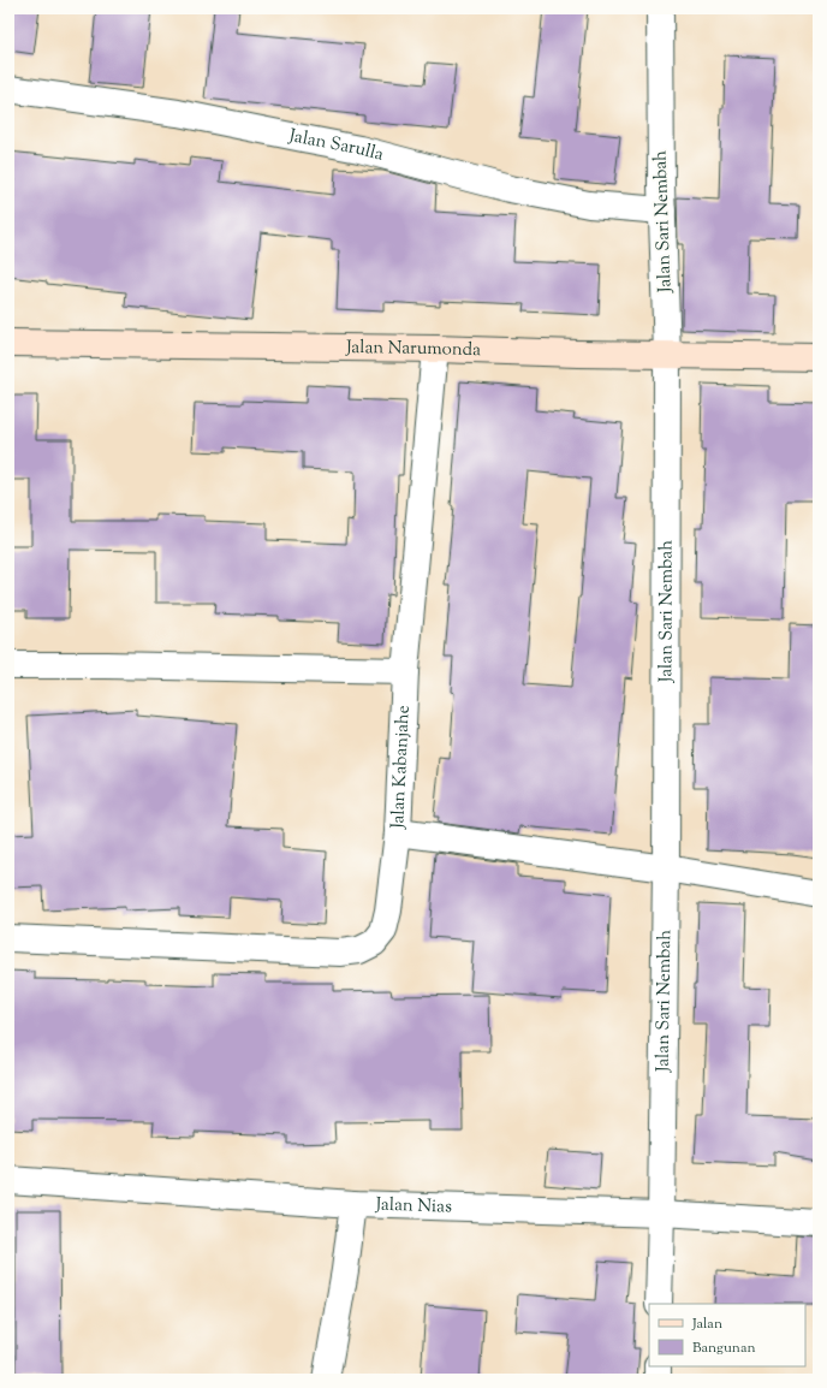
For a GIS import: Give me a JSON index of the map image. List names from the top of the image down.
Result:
{
  "streets": {
    "street": [
      "Jalan Sarulla",
      "Jalan Sari Nembah",
      "Jalan Narumonda",
      "Jalan Kabanjahe",
      "Jalan Nias"
    ]
  },
  "crossings": [
    ["Jalan Sarulla", "Jalan Sari Nembah"],
    ["Jalan Sari Nembah", "Jalan Narumonda"],
    ["Jalan Sari Nembah", "Jalan Kabanjahe"],
    ["Jalan Sari Nembah", "Jalan Nias"],
    ["Jalan Narumonda", "Jalan Kabanjahe"]
  ],
  "legend": ["Jalan", "Bangunan"]
}
